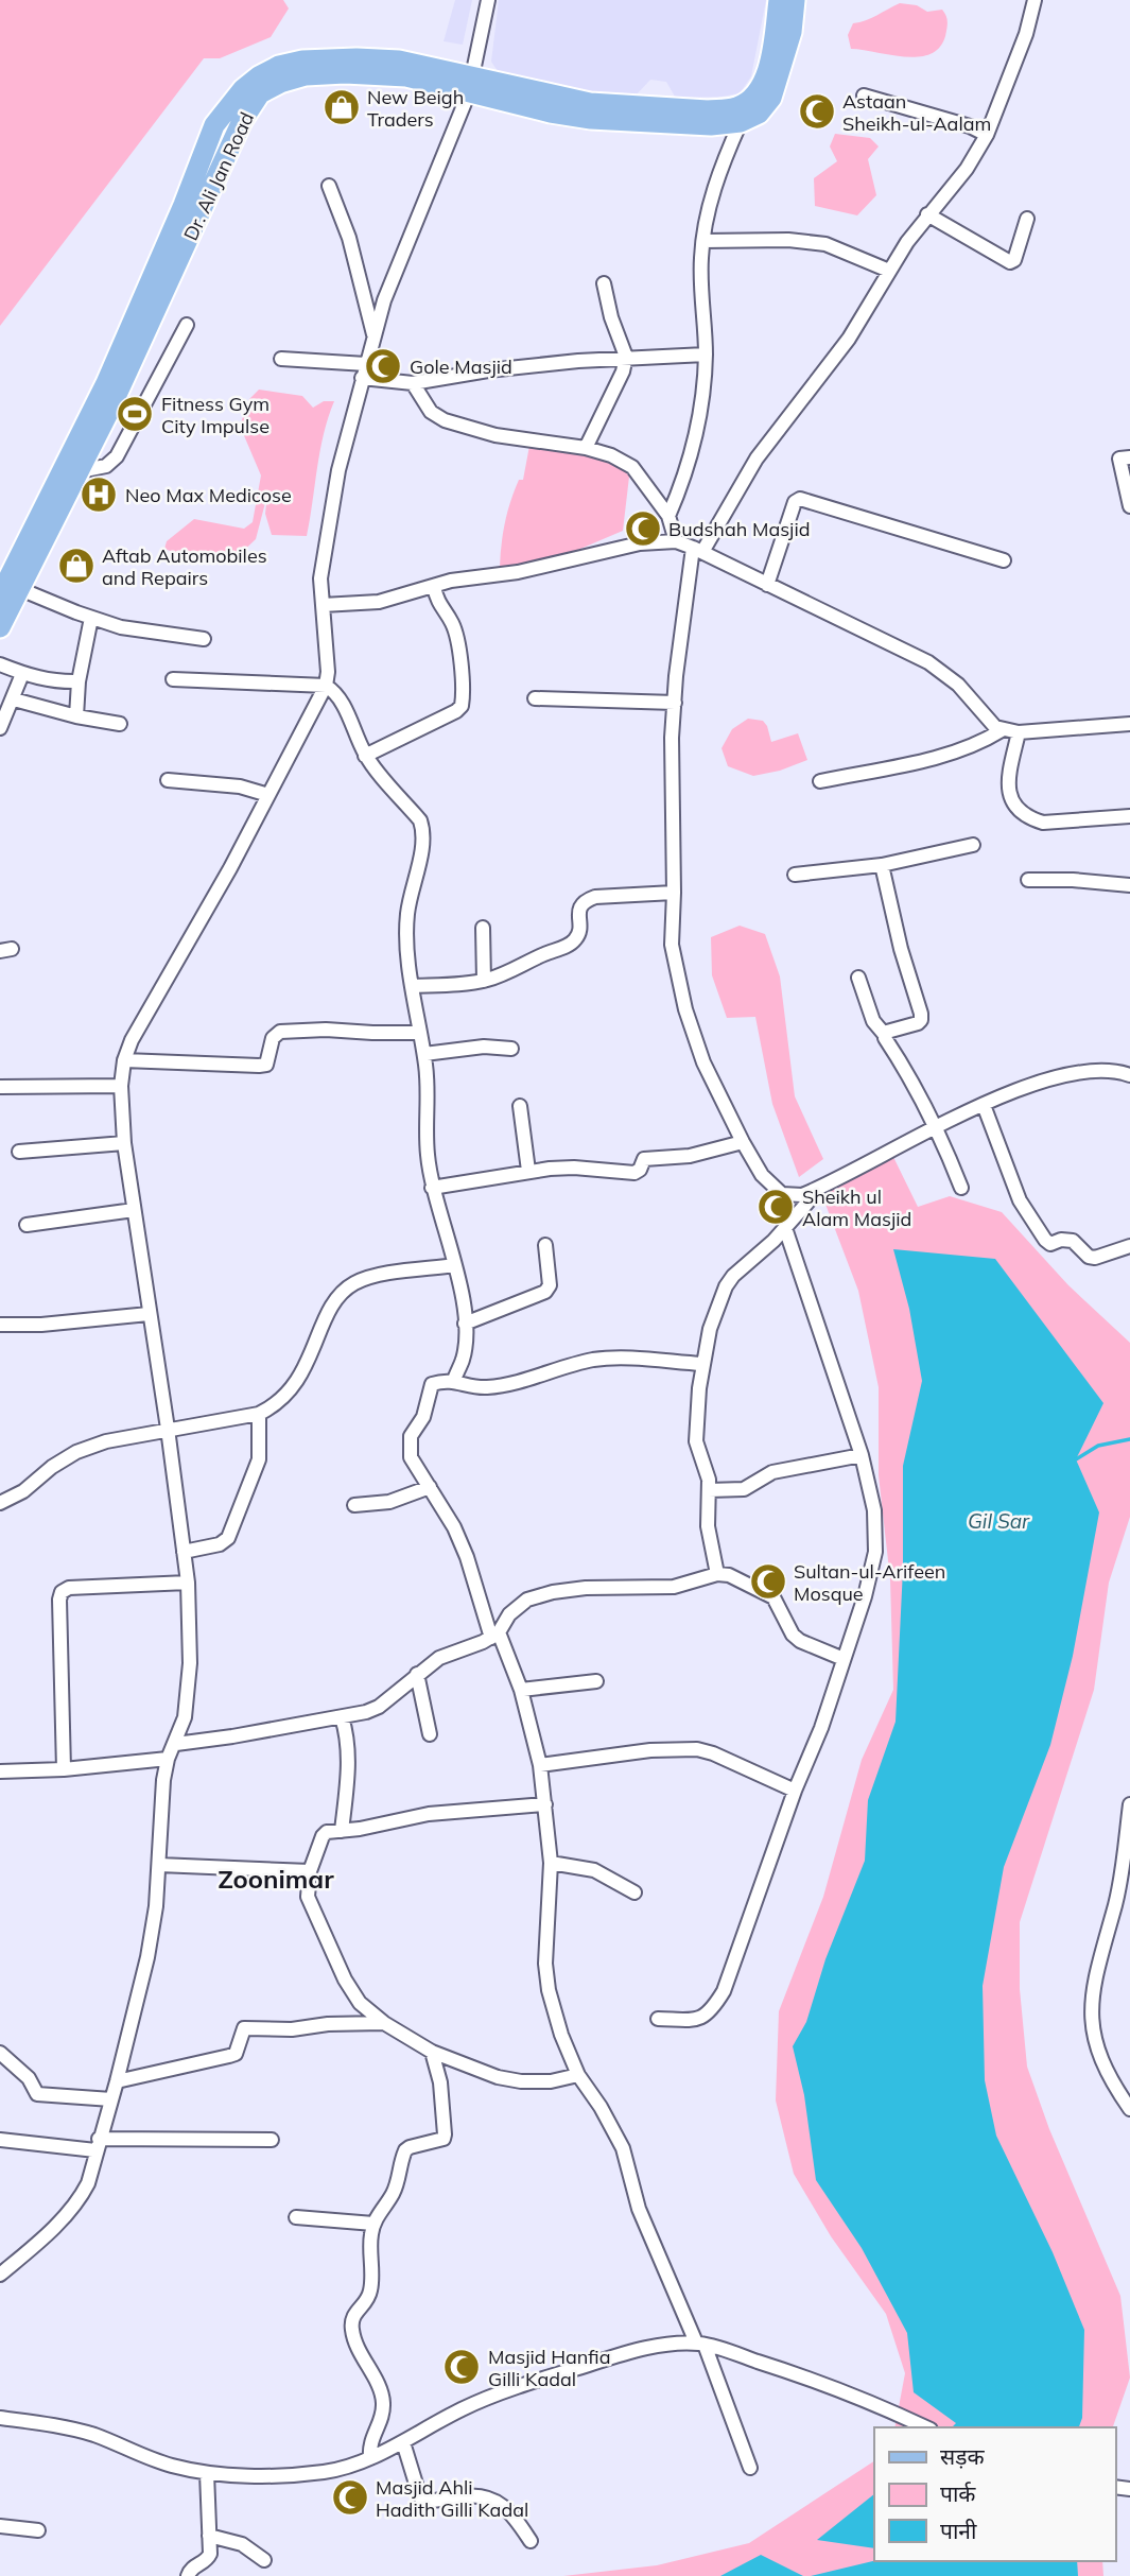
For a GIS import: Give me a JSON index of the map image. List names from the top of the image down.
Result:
{
  "streets": {
    "main road": ["Dr. Ali Jan Road"]
  },
  "districts": ["Zoonimar"],
  "water": ["Gil Sar"],
  "places": {
    "shop": ["New Beigh Traders", "Aftab Automobiles and Repairs"],
    "mosque": [
      "Astaan Sheikh-ul-Aalam",
      "Gole Masjid",
      "Budshah Masjid",
      "Sheikh ul Alam Masjid",
      "Sultan-ul-Arifeen Mosque",
      "Masjid Hanfia Gilli Kadal",
      "Masjid Ahli Hadith Gilli Kadal"
    ],
    "sports": ["Fitness Gym City Impulse"],
    "hospital": ["Neo Max Medicose"]
  },
  "legend": ["सड़क", "पार्क", "पानी"]
}
